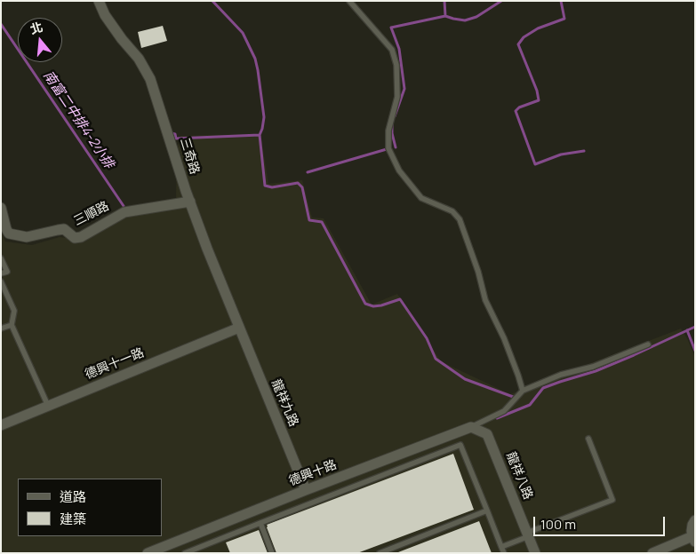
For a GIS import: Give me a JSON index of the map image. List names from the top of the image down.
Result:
{
  "streets": {
    "street": [
      "三奇路",
      "三順路",
      "德興十一路",
      "龍祥九路",
      "德興十路",
      "龍祥八路"
    ]
  },
  "crossings": [
    ["三奇路", "三順路"],
    ["三奇路", "德興十一路"],
    ["三奇路", "龍祥九路"],
    ["德興十一路", "龍祥九路"],
    ["龍祥九路", "德興十路"],
    ["德興十路", "龍祥八路"]
  ],
  "water": ["南富二中排4-2小排"],
  "legend": ["道路", "建築"],
  "scale_bar": "100 m",
  "north": "top"
}
